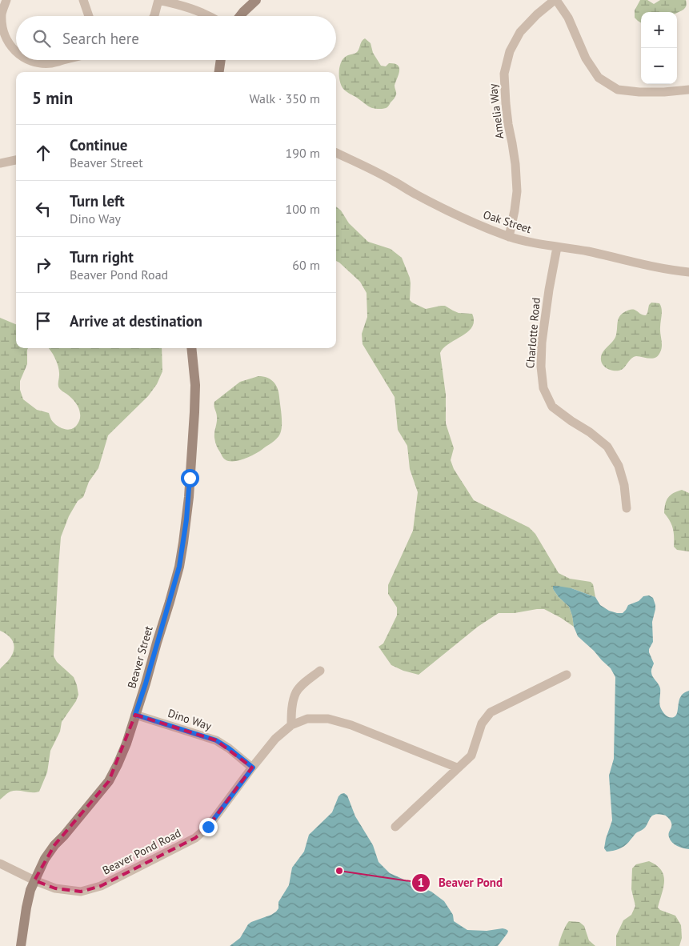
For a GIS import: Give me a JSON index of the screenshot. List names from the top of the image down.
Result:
{
  "streets": {
    "street": [
      "Amelia Way",
      "Oak Street",
      "Charlotte Road",
      "Beaver Street",
      "Dino Way",
      "Beaver Pond Road"
    ]
  },
  "crossings": [
    ["Amelia Way", "Oak Street"],
    ["Oak Street", "Charlotte Road"],
    ["Beaver Street", "Dino Way"],
    ["Beaver Street", "Beaver Pond Road"],
    ["Dino Way", "Beaver Pond Road"]
  ],
  "places": ["Beaver Pond"],
  "page": {
    "map_buttons": ["+", "−"],
    "search": "Search here",
    "heading": ["5 min", "Walk · 350 m"],
    "list": [
      ["Continue", "Beaver Street", "190 m"],
      ["Turn left", "Dino Way", "100 m"],
      ["Turn right", "Beaver Pond Road", "60 m"],
      "Arrive at destination"
    ]
  }
}
